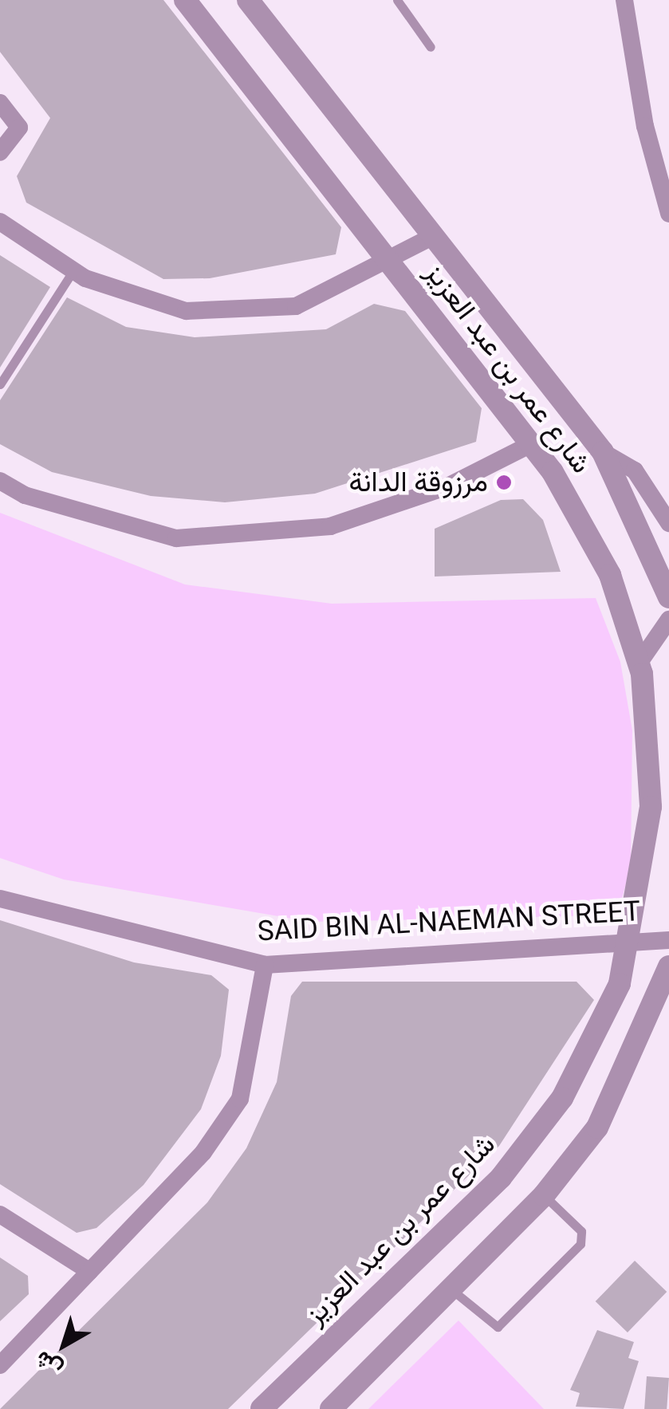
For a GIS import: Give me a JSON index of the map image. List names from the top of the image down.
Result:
{
  "streets": {
    "street": ["شارع عمر بن عبد العزيز", "SAID BIN AL-NAEMAN STREET"]
  },
  "crossings": [
    ["شارع عمر بن عبد العزيز", "SAID BIN AL-NAEMAN STREET"]
  ],
  "places": ["مرزوقة الدانة"],
  "north": "bottom left"
}
